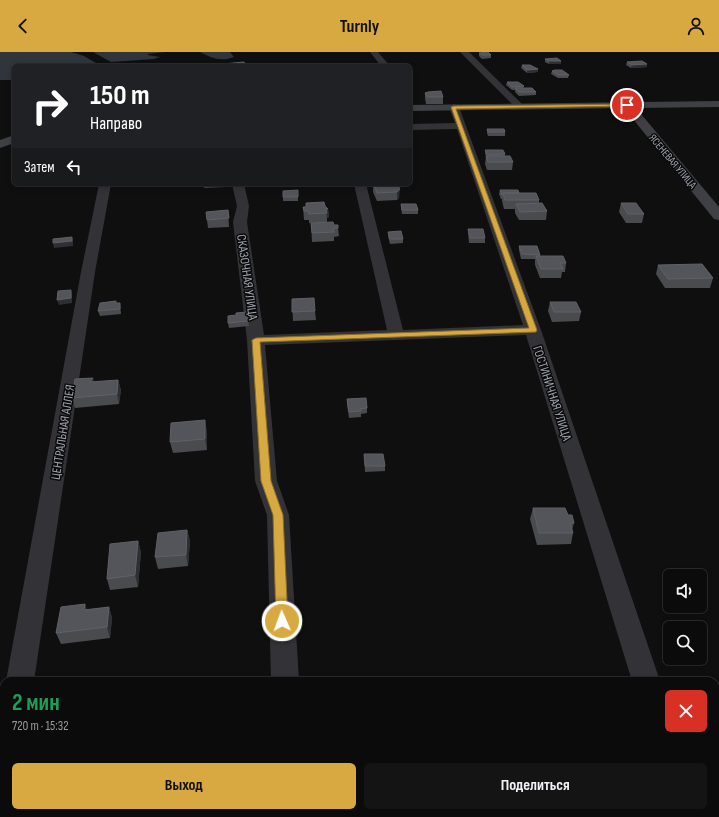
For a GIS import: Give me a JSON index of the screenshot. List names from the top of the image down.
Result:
{
  "streets": {
    "main road": ["ЯСЕНЕВАЯ УЛИЦА"],
    "street": ["СКАЗОЧНАЯ УЛИЦА", "ГОСТИНИЧНАЯ УЛИЦА", "ЦЕНТРАЛЬНАЯ АЛЛЕЯ"]
  },
  "page": {
    "header": "Turnly",
    "turn": ["150 m", "Направо"],
    "then": "Затем",
    "heading": ["2 мин", "720 m · 15:32"],
    "buttons": ["Выход", "Поделиться"]
  }
}
